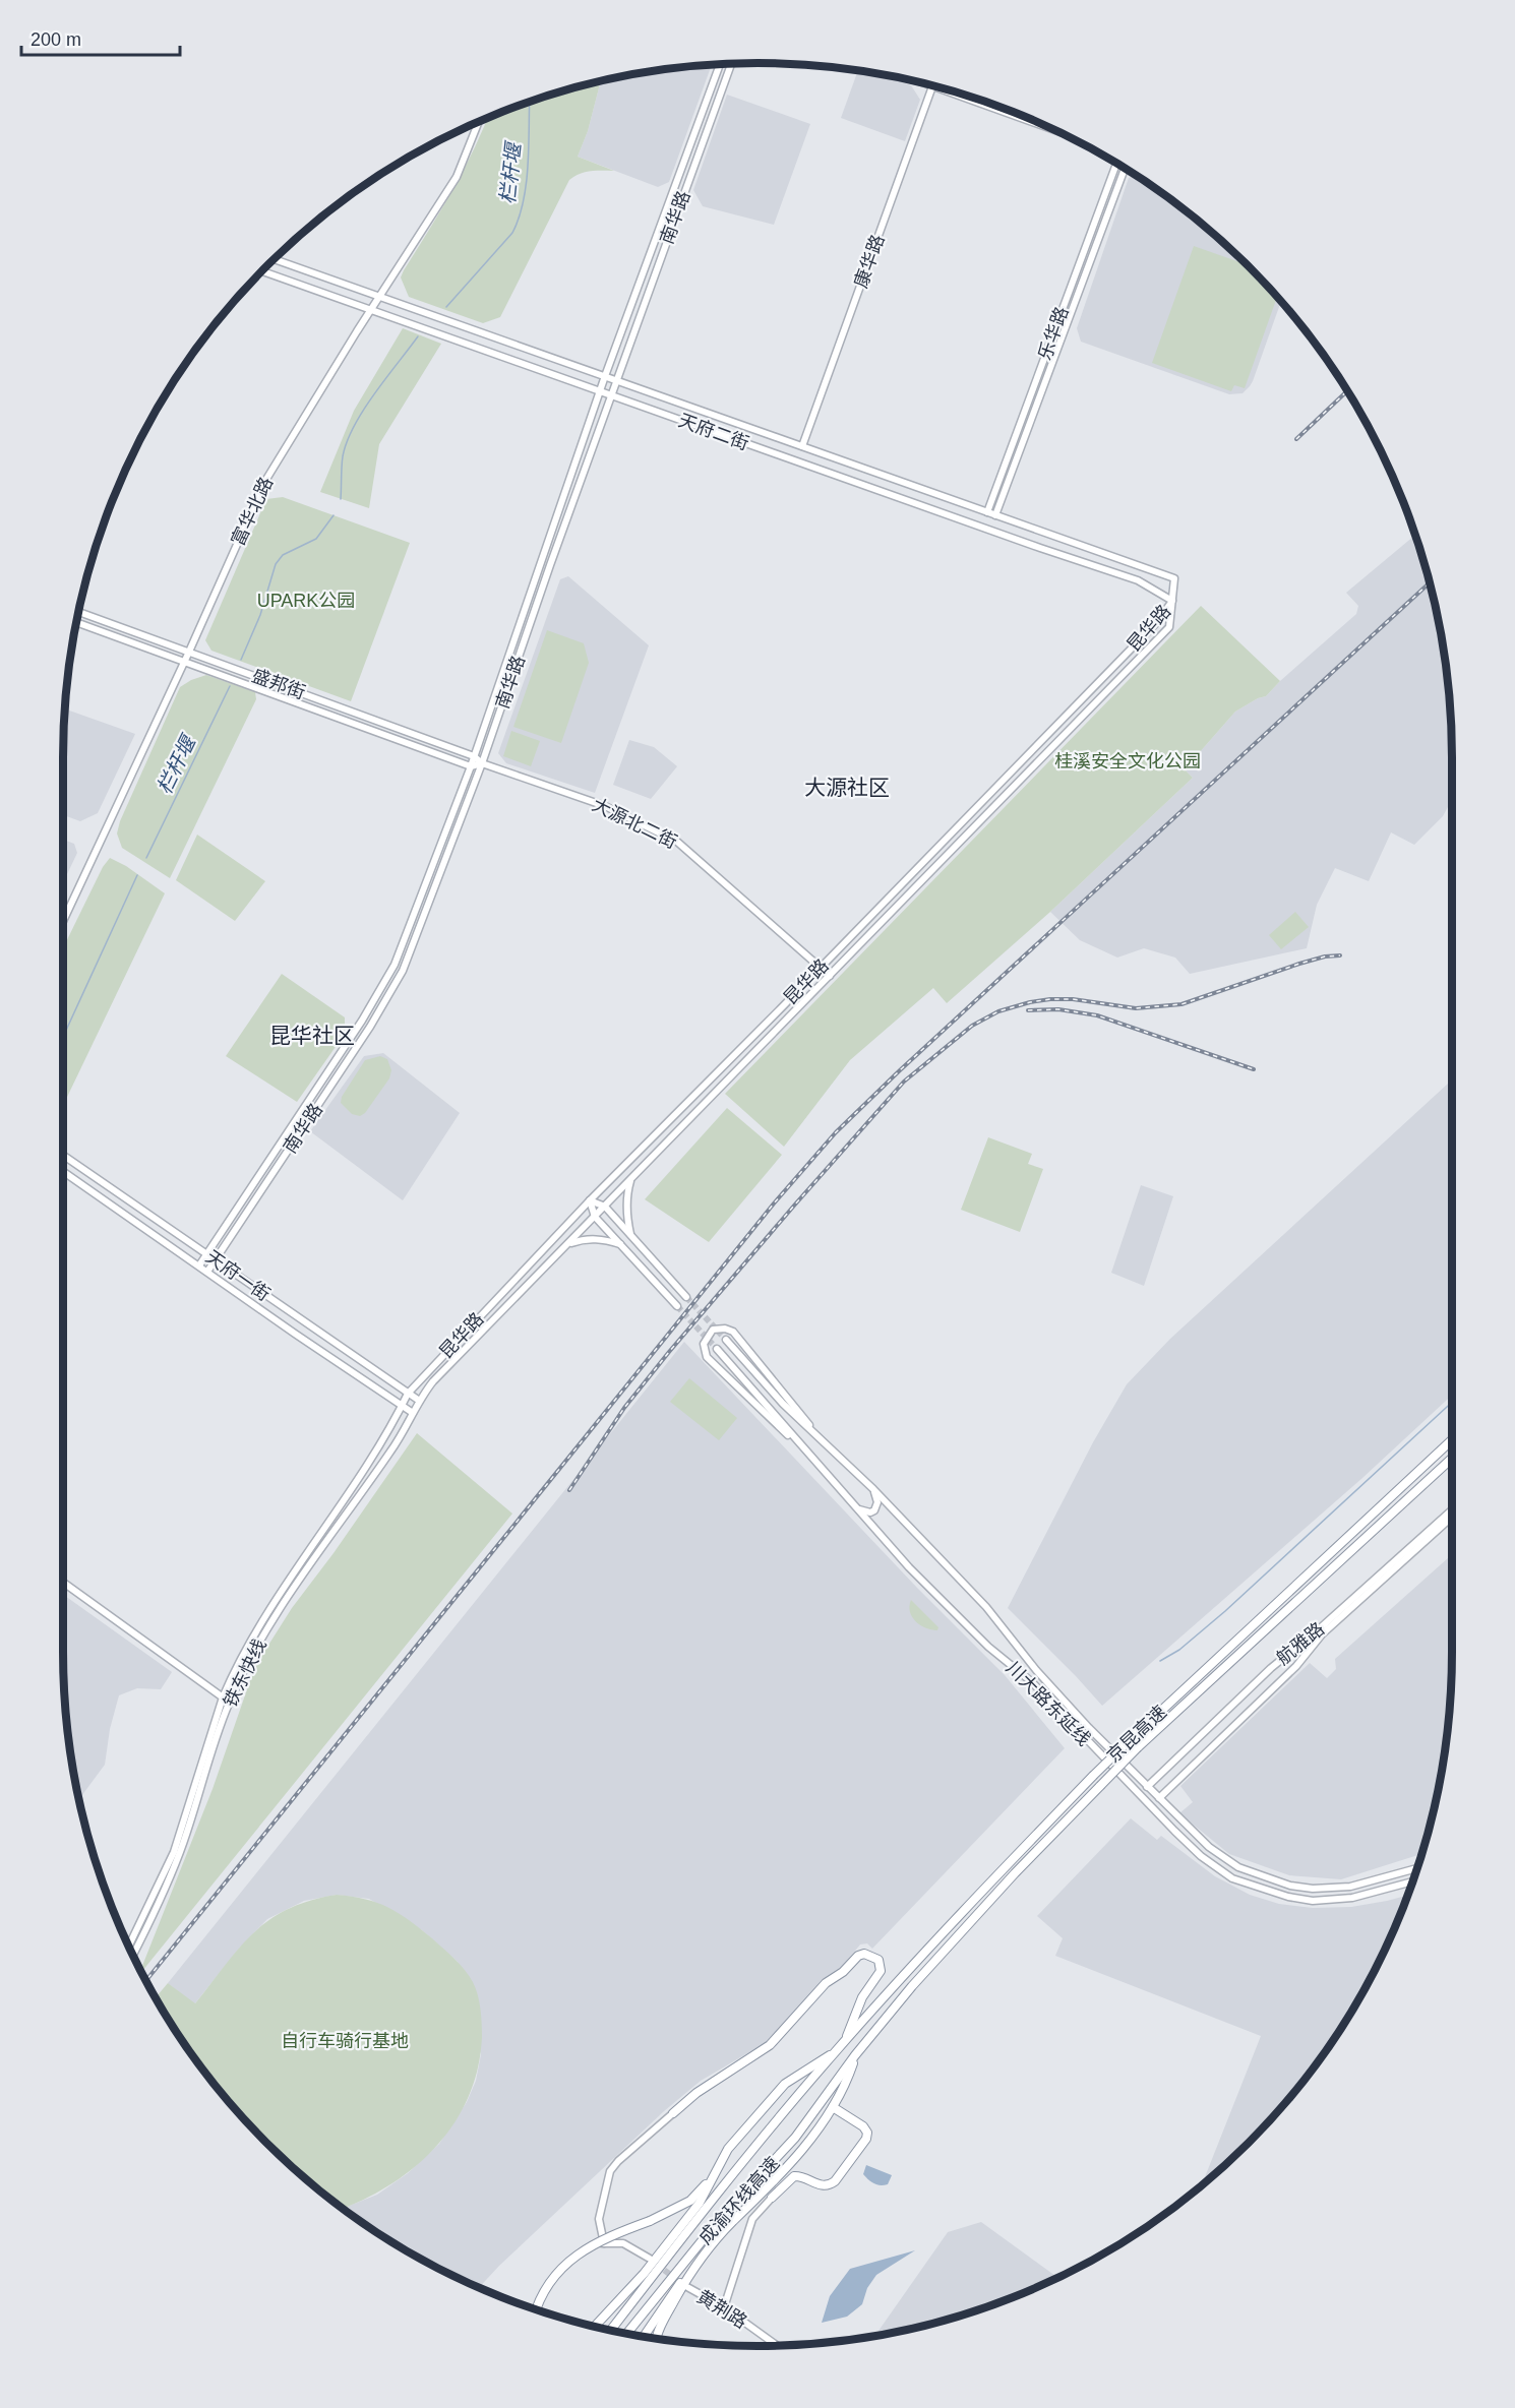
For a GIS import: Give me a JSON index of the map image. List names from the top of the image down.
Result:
{
  "streets": {
    "highway": ["京昆高速", "成渝环线高速"],
    "main road": [
      "南华路",
      "康华路",
      "乐华路",
      "天府二街",
      "富华北路",
      "昆华路",
      "盛邦街",
      "大源北二街",
      "天府一街",
      "航雅路",
      "铁东快线",
      "川大路东延线",
      "黄荆路"
    ]
  },
  "crossings": [
    ["南华路", "天府二街"],
    ["南华路", "盛邦街"],
    ["南华路", "大源北二街"],
    ["南华路", "天府一街"],
    ["康华路", "天府二街"],
    ["乐华路", "天府二街"],
    ["天府二街", "富华北路"],
    ["天府二街", "昆华路"],
    ["富华北路", "盛邦街"],
    ["昆华路", "大源北二街"],
    ["昆华路", "天府一街"],
    ["昆华路", "铁东快线"],
    ["盛邦街", "大源北二街"],
    ["天府一街", "铁东快线"],
    ["航雅路", "川大路东延线"],
    ["川大路东延线", "京昆高速"],
    ["京昆高速", "成渝环线高速"]
  ],
  "districts": ["大源社区", "昆华社区"],
  "water": ["栏杆堰"],
  "parks": ["UPARK公园", "桂溪安全文化公园", "自行车骑行基地"],
  "scale_bar": "200 m"
}
